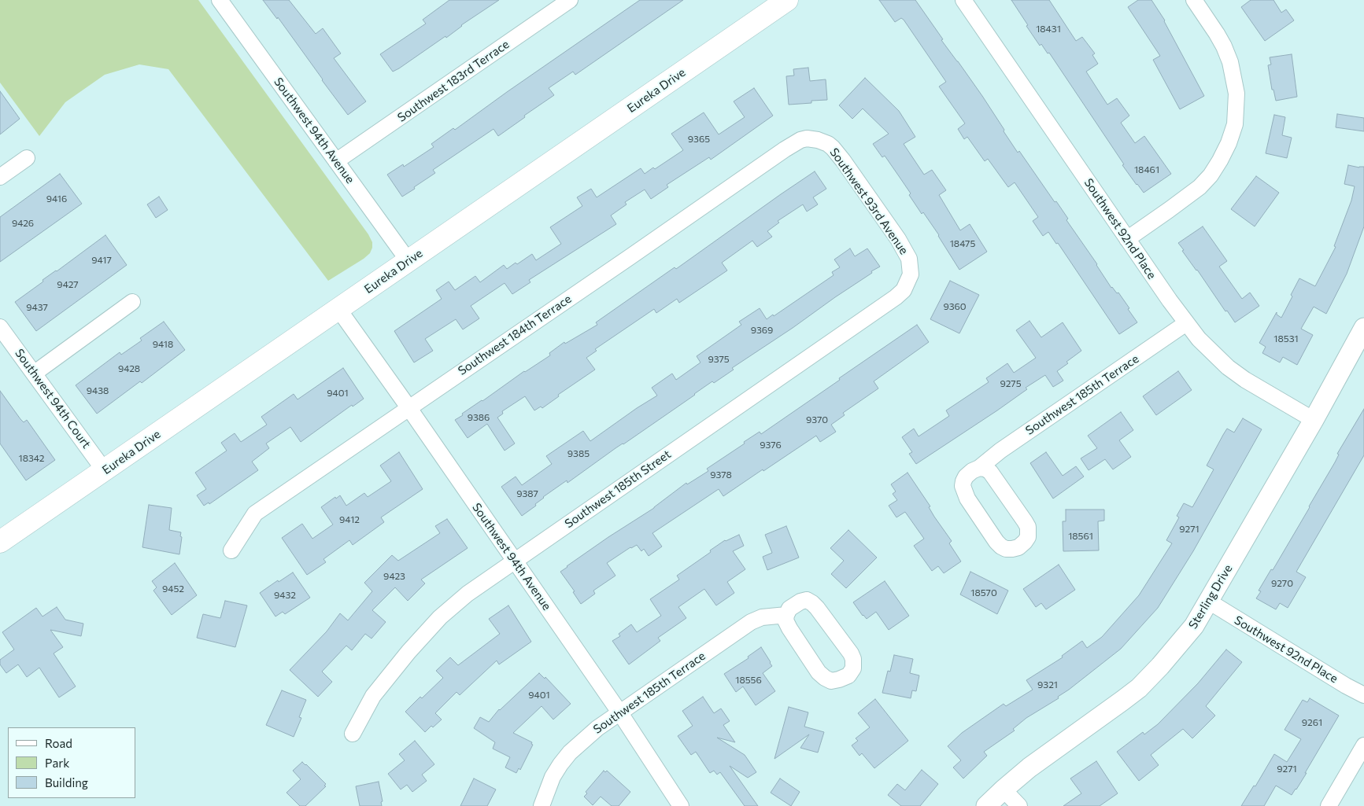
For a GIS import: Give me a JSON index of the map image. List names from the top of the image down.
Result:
{
  "streets": {
    "main road": ["Eureka Drive"],
    "street": [
      "Southwest 183rd Terrace",
      "Southwest 94th Avenue",
      "Southwest 93rd Avenue",
      "Southwest 92nd Place",
      "Southwest 184th Terrace",
      "Southwest 185th Terrace",
      "Southwest 94th Court",
      "Southwest 185th Street",
      "Sterling Drive"
    ]
  },
  "crossings": [
    ["Southwest 183rd Terrace", "Southwest 94th Avenue"],
    ["Eureka Drive", "Southwest 94th Avenue"],
    ["Eureka Drive", "Southwest 94th Court"],
    ["Southwest 94th Avenue", "Southwest 184th Terrace"],
    ["Southwest 94th Avenue", "Southwest 185th Terrace"],
    ["Southwest 94th Avenue", "Southwest 185th Street"],
    ["Southwest 93rd Avenue", "Southwest 184th Terrace"],
    ["Southwest 93rd Avenue", "Southwest 185th Street"],
    ["Southwest 92nd Place", "Southwest 185th Terrace"],
    ["Southwest 92nd Place", "Sterling Drive"]
  ],
  "house_numbers": [
    "18431",
    "9365",
    "18461",
    "9416",
    "9426",
    "18475",
    "9417",
    "9427",
    "9360",
    "9437",
    "9369",
    "18531",
    "9418",
    "9375",
    "9428",
    "9275",
    "9438",
    "9401",
    "9386",
    "9370",
    "9376",
    "9385",
    "18342",
    "9378",
    "9387",
    "9412",
    "9271",
    "18561",
    "9423",
    "9270",
    "9452",
    "18570",
    "9432",
    "18556",
    "9321",
    "9401",
    "9261",
    "9271"
  ],
  "legend": ["Road", "Park", "Building"]
}
